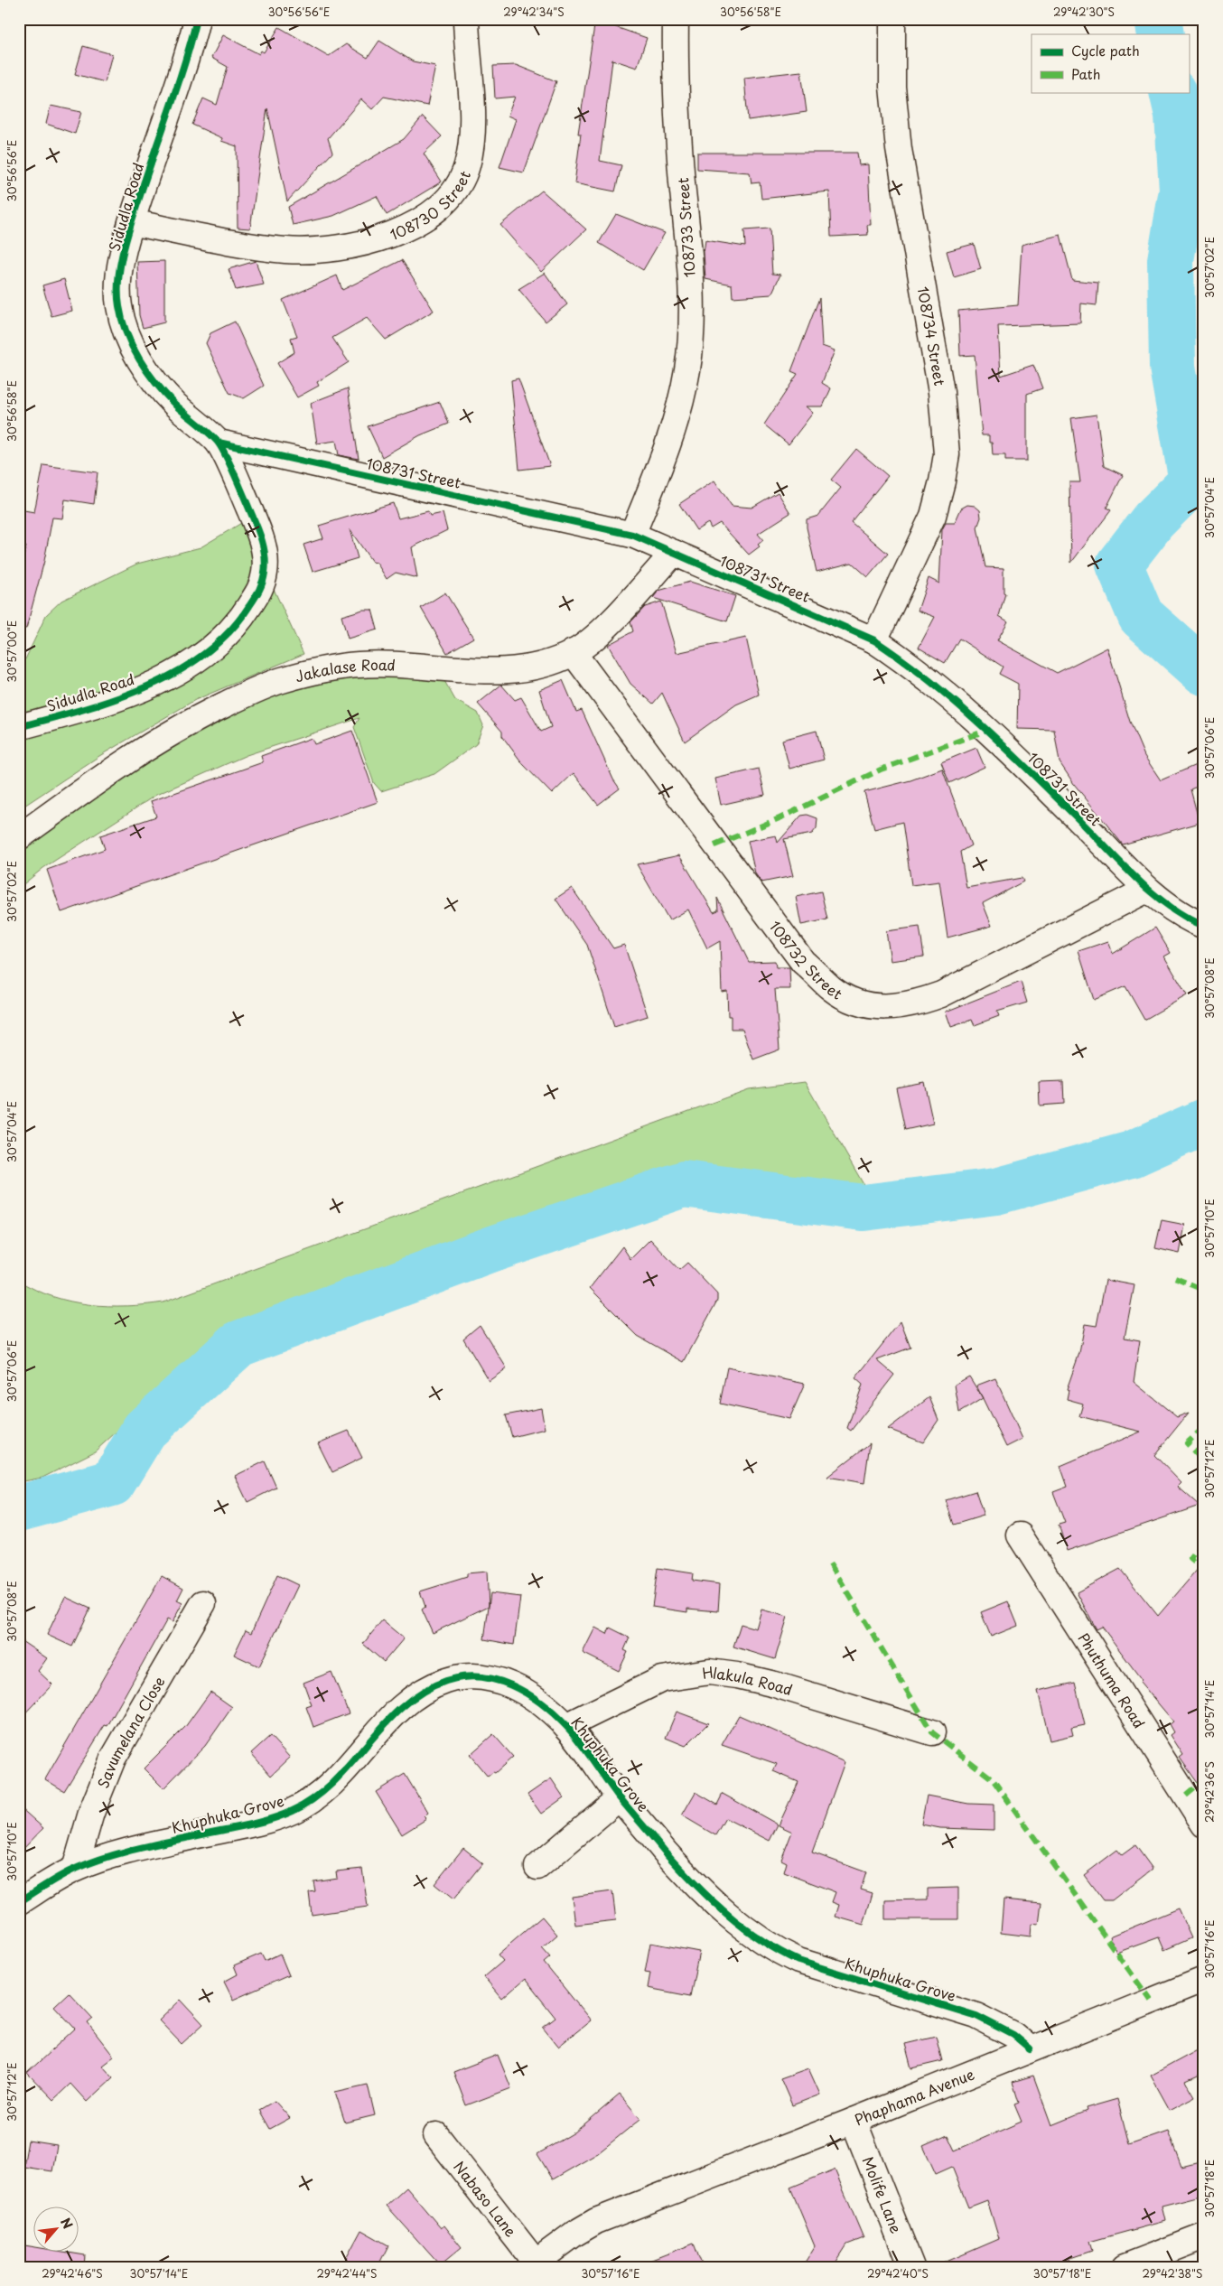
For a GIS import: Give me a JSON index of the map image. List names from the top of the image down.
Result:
{
  "streets": {
    "street": [
      "108730 Street",
      "Sidudla Road",
      "108733 Street",
      "108734 Street",
      "108731 Street",
      "Jakalase Road",
      "108732 Street",
      "Phuthuma Road",
      "Hlakula Road",
      "Savumelana Close",
      "Khuphuka Grove",
      "Phaphama Avenue",
      "Molife Lane",
      "Nabaso Lane"
    ]
  },
  "crossings": [
    ["108730 Street", "Sidudla Road"],
    ["Sidudla Road", "108731 Street"],
    ["108733 Street", "108731 Street"],
    ["108734 Street", "108731 Street"],
    ["108731 Street", "Jakalase Road"],
    ["108731 Street", "108732 Street"],
    ["Jakalase Road", "108732 Street"],
    ["Hlakula Road", "Khuphuka Grove"],
    ["Savumelana Close", "Khuphuka Grove"],
    ["Khuphuka Grove", "Phaphama Avenue"],
    ["Phaphama Avenue", "Molife Lane"],
    ["Phaphama Avenue", "Nabaso Lane"]
  ],
  "legend": ["Cycle path", "Path"],
  "north": "top right",
  "coordinates": [
    "30°56'56\"E",
    "29°42'34\"S",
    "30°56'58\"E",
    "29°42'30\"S",
    "30°57'02\"E",
    "30°57'04\"E",
    "30°57'00\"E",
    "30°57'06\"E",
    "30°57'08\"E",
    "30°57'10\"E",
    "30°57'12\"E",
    "30°57'14\"E",
    "29°42'36\"S",
    "30°57'16\"E",
    "30°57'18\"E",
    "29°42'46\"S",
    "29°42'44\"S",
    "29°42'40\"S",
    "29°42'38\"S"
  ]
}
